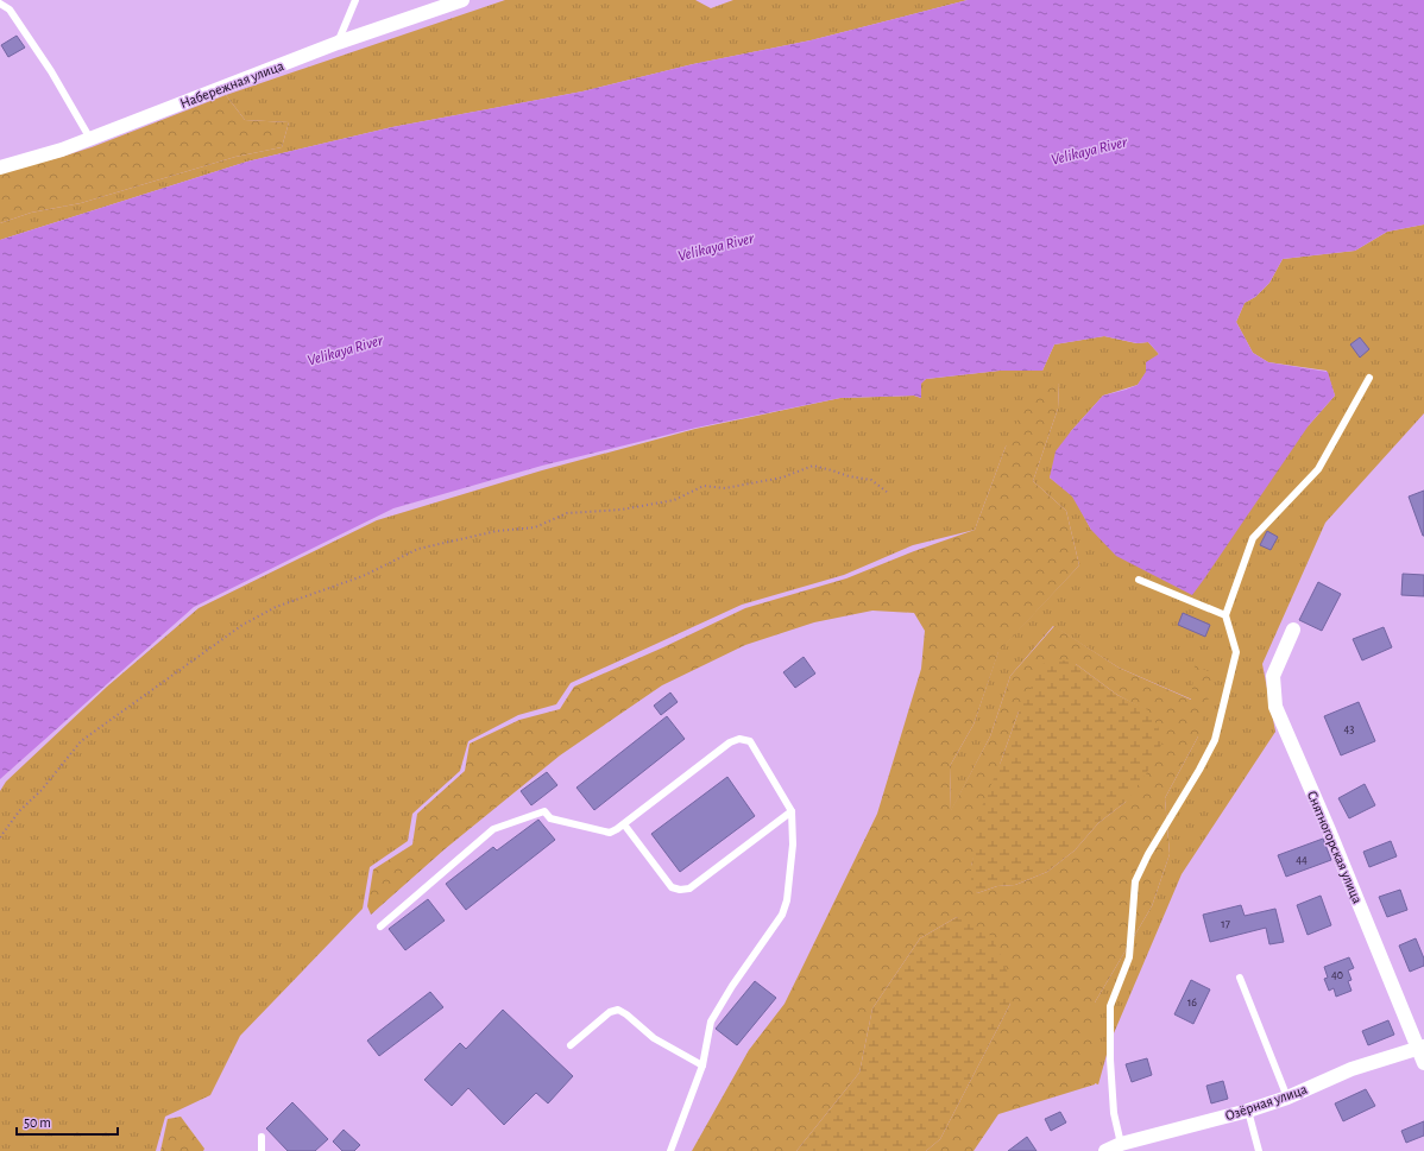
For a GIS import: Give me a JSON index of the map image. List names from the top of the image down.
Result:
{
  "streets": {
    "street": ["Набережная улица", "Снятногорская улица", "Озёрная улица"]
  },
  "crossings": [
    ["Снятногорская улица", "Озёрная улица"]
  ],
  "water": ["Velikaya River"],
  "house_numbers": [
    "43",
    "44",
    "17",
    "40",
    "16"
  ],
  "scale_bar": "50 m"
}
